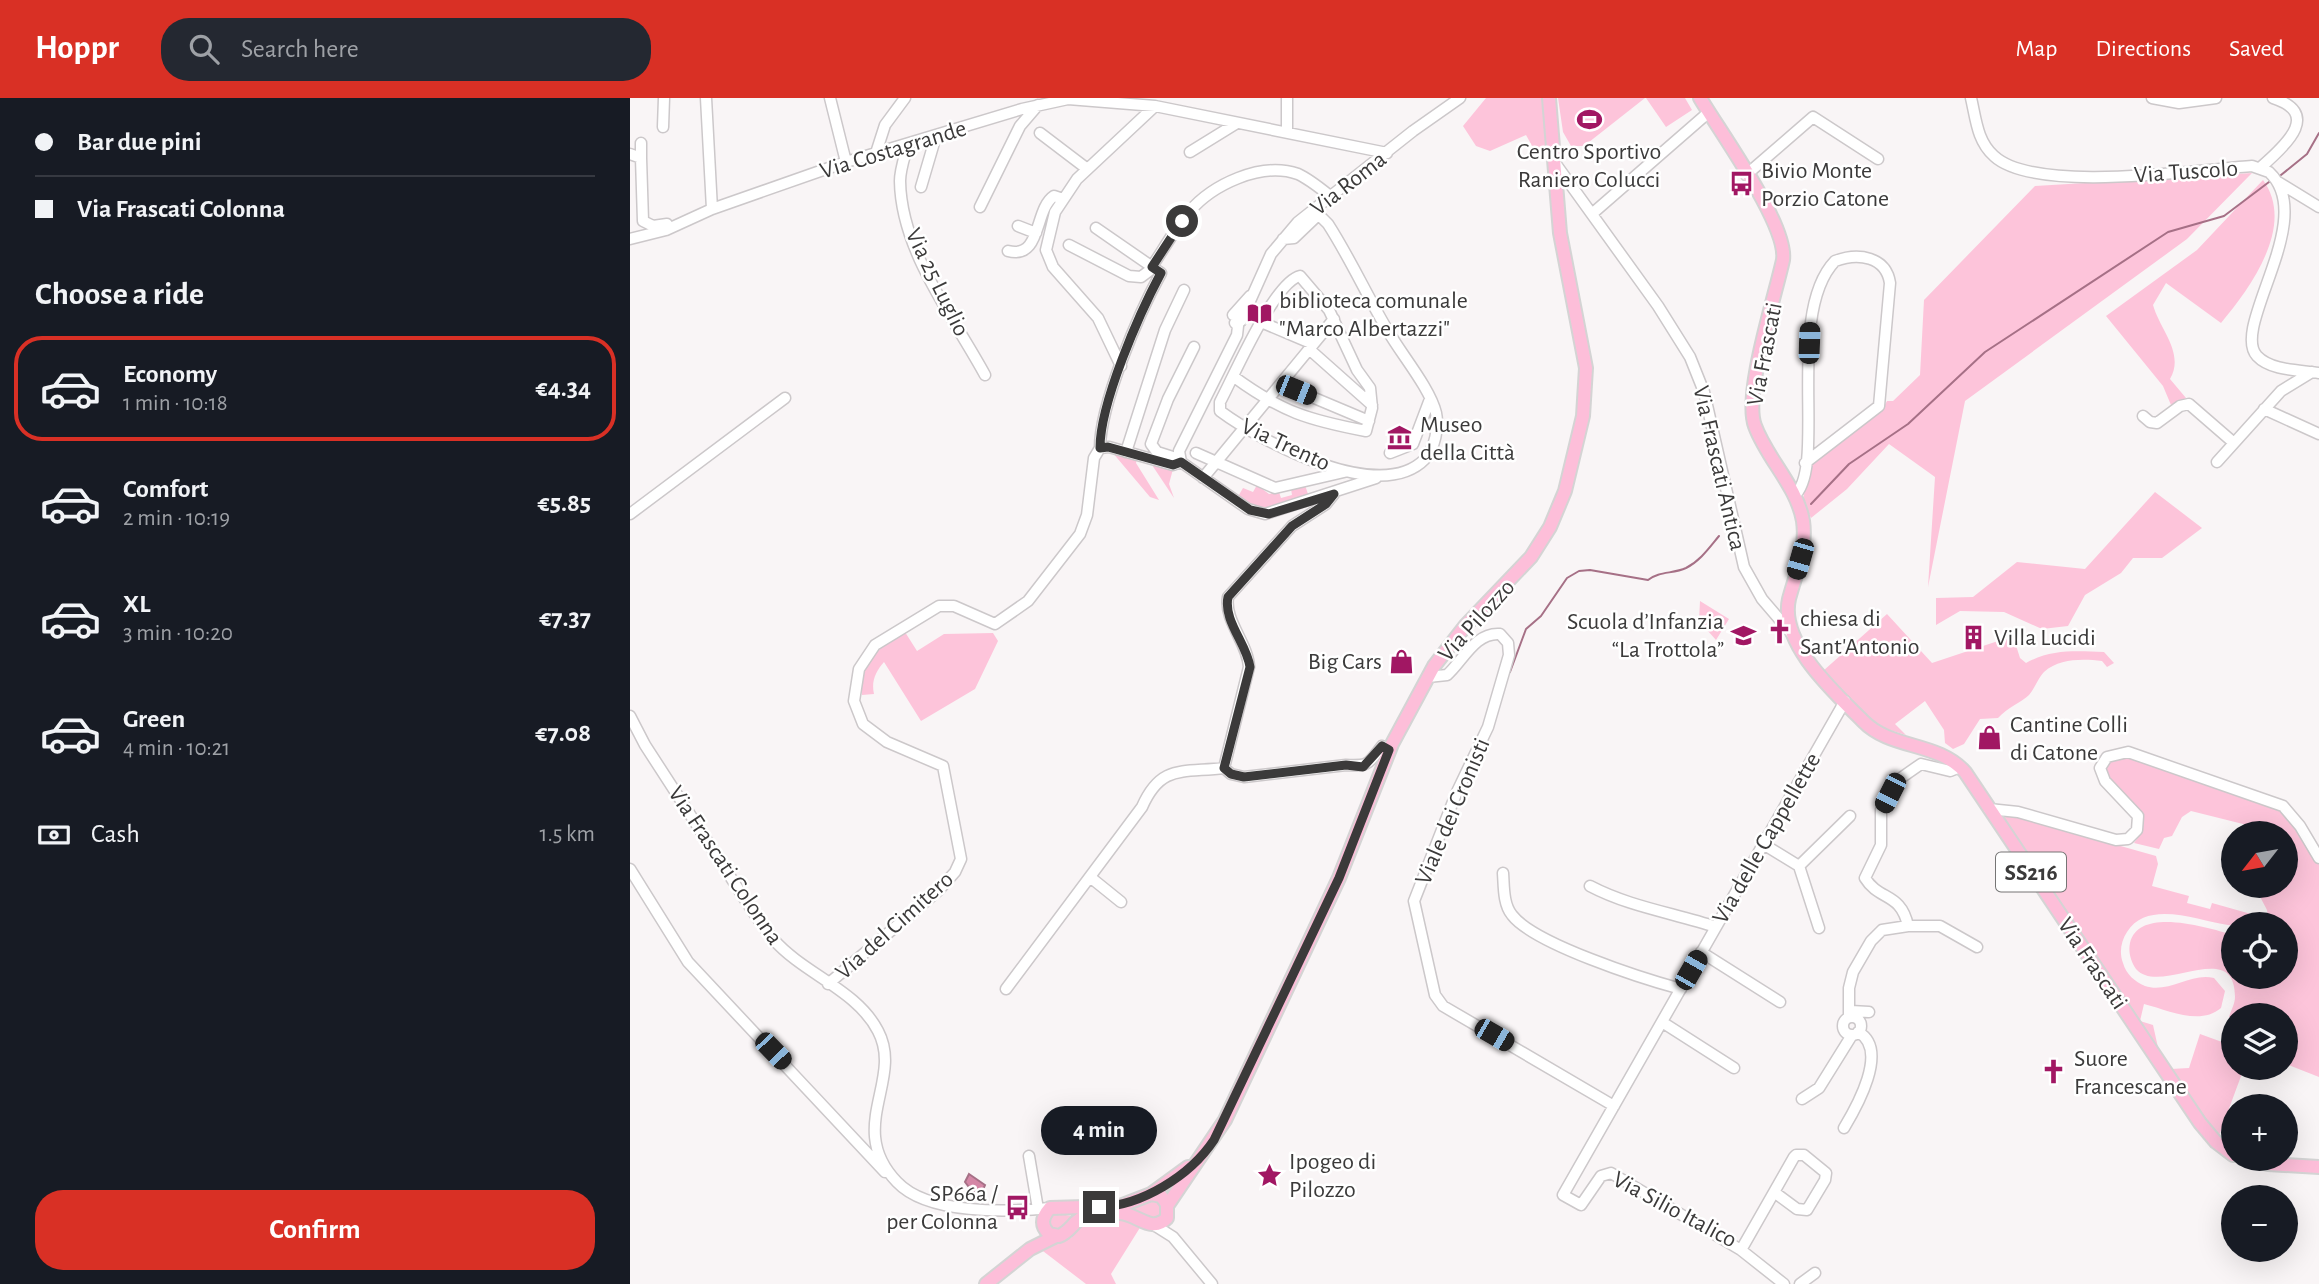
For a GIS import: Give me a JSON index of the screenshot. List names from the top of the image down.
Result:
{
  "streets": {
    "main road": ["Via Frascati", "Via Pilozzo", "SS216"],
    "street": [
      "Via Costagrande",
      "Via Tuscolo",
      "Via Roma",
      "Via 25 Luglio",
      "Via Trento",
      "Via Frascati Antica",
      "Viale dei Cronisti",
      "Via delle Cappellette",
      "Via Frascati Colonna",
      "Via del Cimitero",
      "Via Silio Italico"
    ]
  },
  "crossings": [
    ["Via Costagrande", "Via Roma"],
    ["Via Costagrande", "Via 25 Luglio"],
    ["Via Frascati", "Via Frascati Antica"],
    ["Via Frascati", "Via delle Cappellette"],
    ["Via Frascati Antica", "Via Pilozzo"],
    ["Via Pilozzo", "Viale dei Cronisti"],
    ["Viale dei Cronisti", "Via delle Cappellette"],
    ["Via delle Cappellette", "Via Silio Italico"],
    ["Via Frascati Colonna", "Via del Cimitero"]
  ],
  "places": {
    "sports": ["Centro Sportivo Raniero Colucci"],
    "bus stop": ["Bivio Monte Porzio Catone", "SP66a / per Colonna"],
    "library": ["biblioteca comunale \"Marco Albertazzi\""],
    "museum": ["Museo della Città"],
    "church": ["chiesa di Sant'Antonio", "Suore Francescane"],
    "school or university": ["Scuola d’Infanzia “La Trottola”"],
    "building": ["Villa Lucidi"],
    "shop": ["Big Cars", "Cantine Colli di Catone"],
    "place": ["Ipogeo di Pilozzo"]
  },
  "north": "bottom left",
  "page": {
    "header": "Hoppr",
    "search": "Search here",
    "nav": ["Map", "Directions", "Saved"],
    "banner": ["Bar due pini", "Via Frascati Colonna"],
    "heading": "Choose a ride",
    "list": [
      {
        "name": "Economy",
        "note": "1 min · 10:18",
        "value": "€4.34"
      },
      {
        "name": "Comfort",
        "note": "2 min · 10:19",
        "value": "€5.85"
      },
      {
        "name": "XL",
        "note": "3 min · 10:20",
        "value": "€7.37"
      },
      {
        "name": "Green",
        "note": "4 min · 10:21",
        "value": "€7.08"
      }
    ],
    "pay": ["Cash", "1.5 km"],
    "map_buttons": ["+", "−"],
    "bubble": "4 min",
    "buttons": "Confirm"
  }
}
